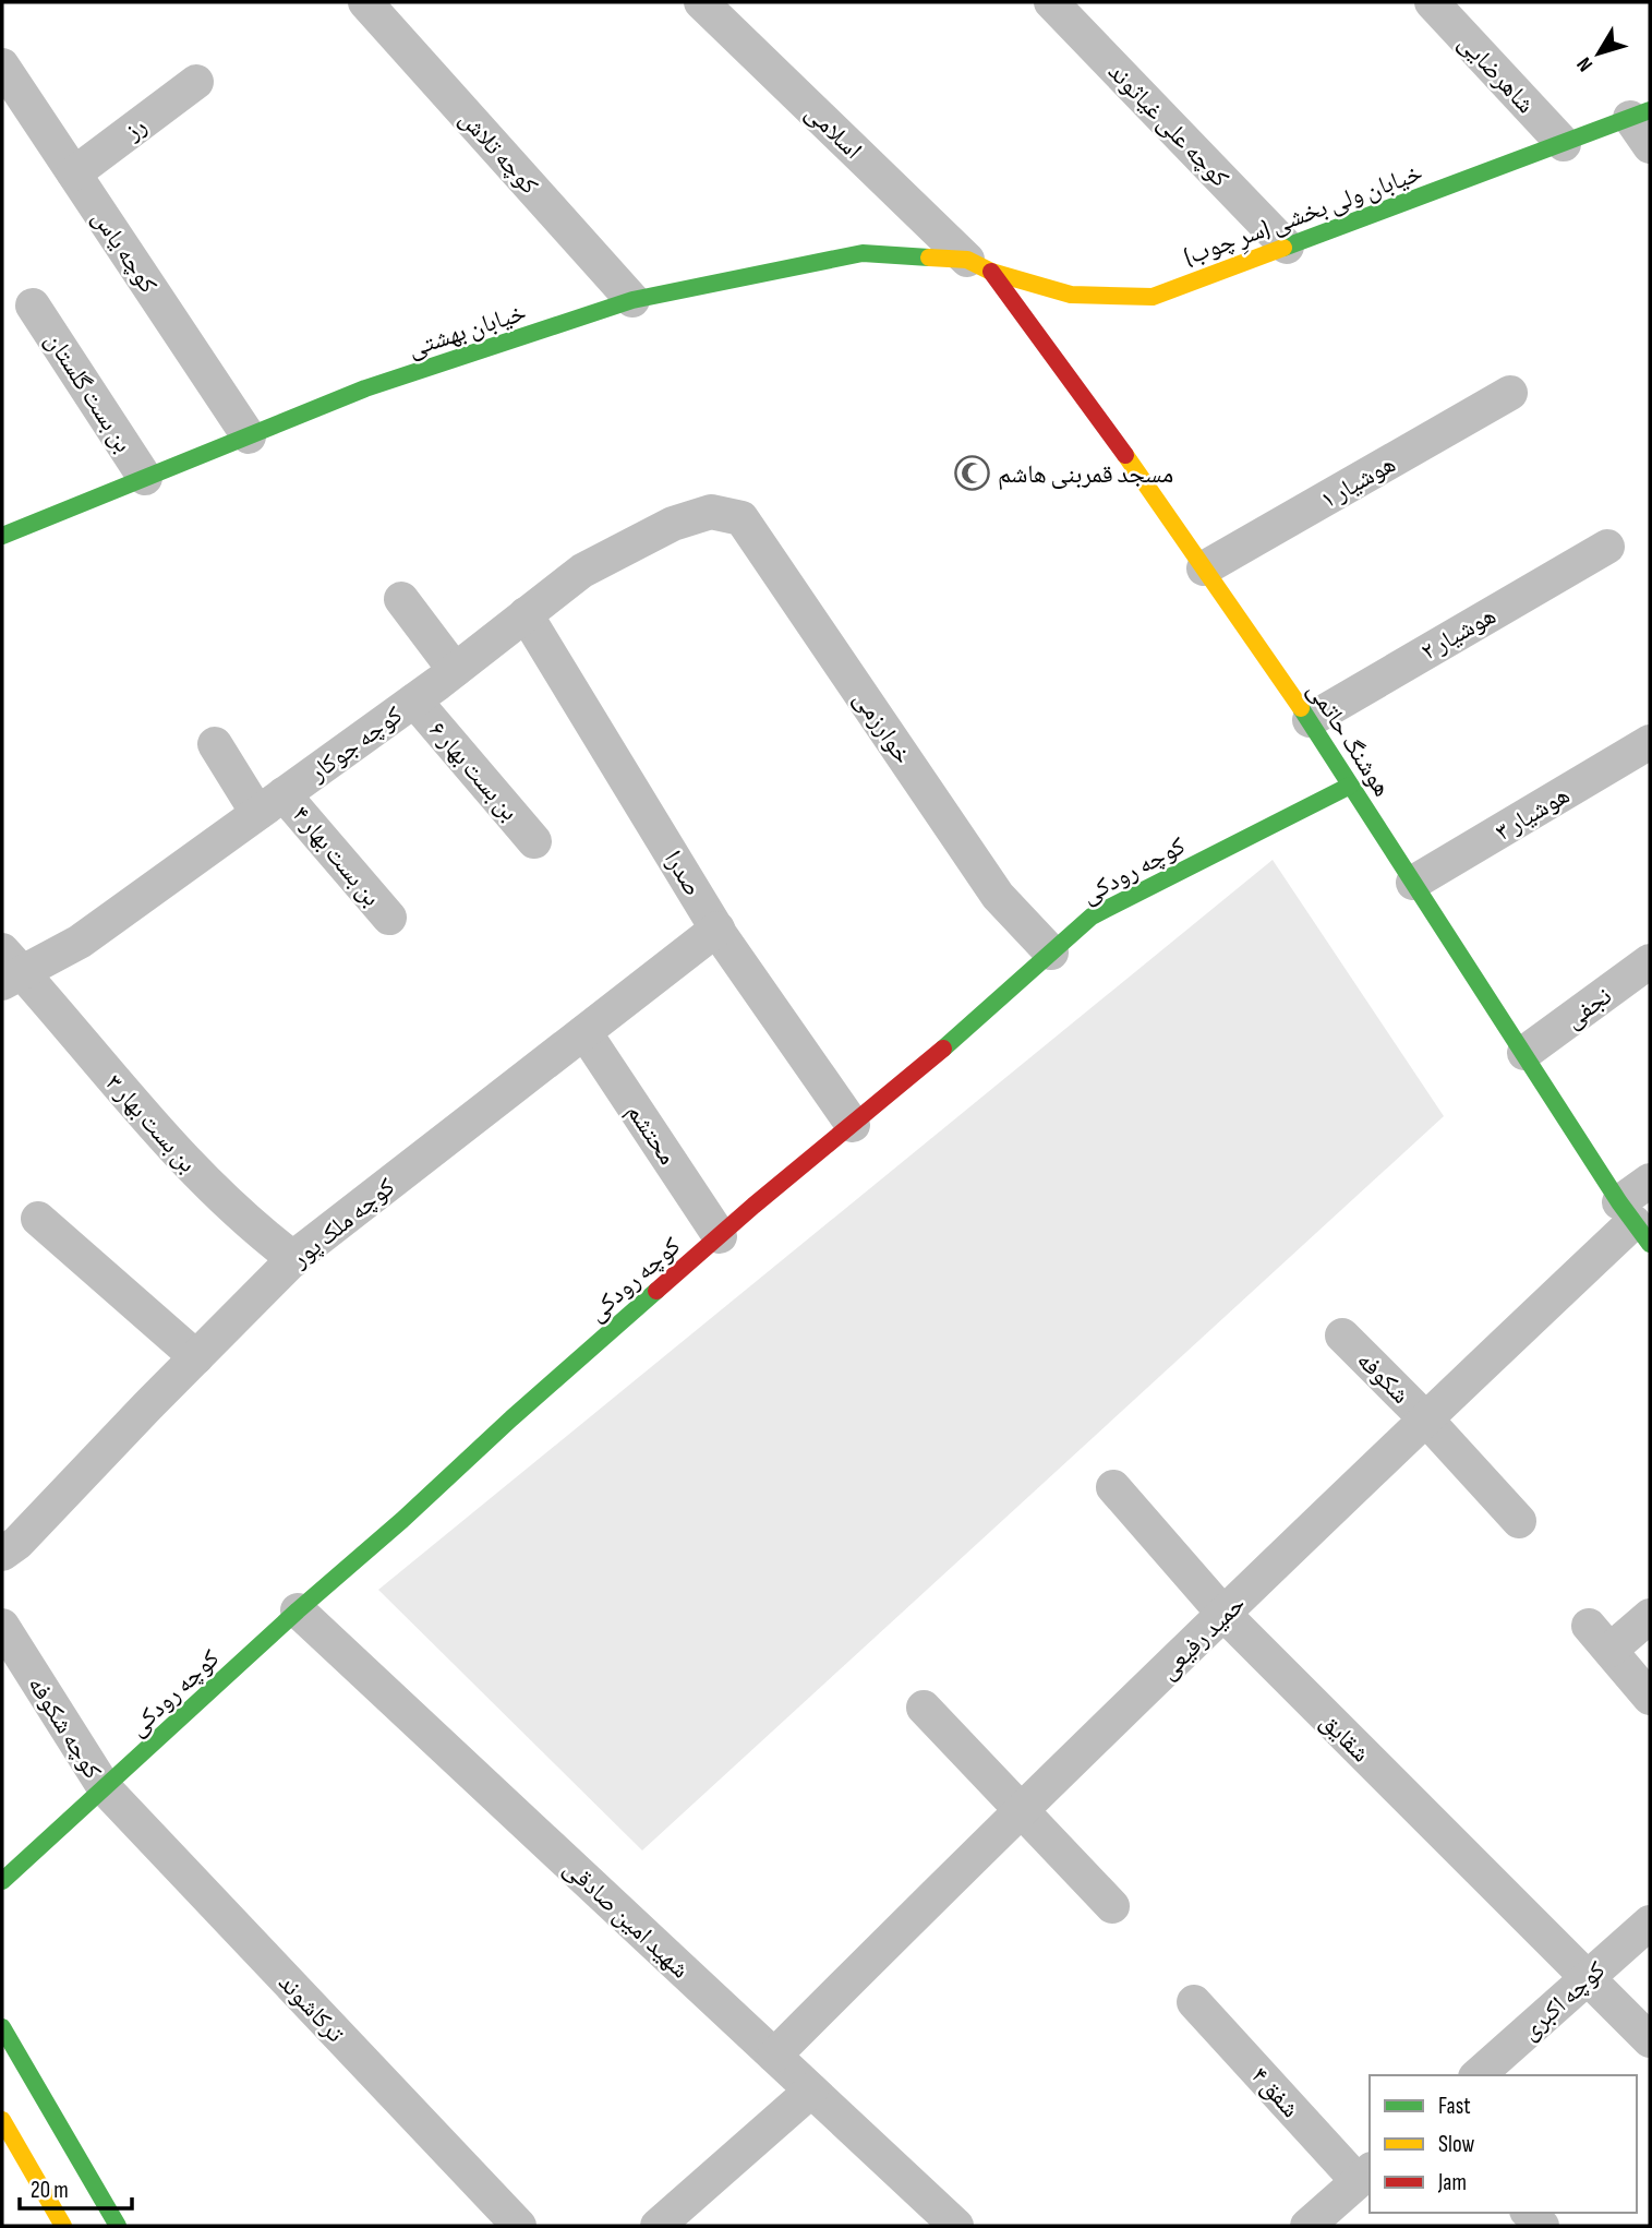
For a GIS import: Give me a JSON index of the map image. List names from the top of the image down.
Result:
{
  "streets": {
    "main road": [
      "خیابان ولی بخشی (سرِ چوب)",
      "خیابان بهشتی",
      "هوشنگ حاتمی",
      "کوچه رودکی"
    ],
    "street": [
      "شاهرضایی",
      "کوچه علی غیاثوند",
      "رز",
      "اسلامی",
      "کوچه تلاش",
      "کوچه یاس",
      "بن بست گلستان",
      "هوشیار ۱",
      "هوشیار ۲",
      "خوارزمی",
      "کوچه جوکار",
      "بن بست بهار ۶",
      "هوشیار ۳",
      "بن بست بهار ۴",
      "صدرا",
      "نجفی",
      "بن بست بهار ۳",
      "محتشم",
      "کوچه ملک پور",
      "شکوفه",
      "حمید رفیعی",
      "کوچه شکوفه",
      "شقایق",
      "شهید امین صادقی",
      "کوچه اکبری",
      "ترکاشوند",
      "شفق ۴"
    ]
  },
  "crossings": [
    ["شاهرضایی", "خیابان ولی بخشی (سرِ چوب)"],
    ["کوچه علی غیاثوند", "خیابان ولی بخشی (سرِ چوب)"],
    ["رز", "کوچه یاس"],
    ["اسلامی", "خیابان ولی بخشی (سرِ چوب)"],
    ["اسلامی", "خیابان بهشتی"],
    ["اسلامی", "هوشنگ حاتمی"],
    ["کوچه تلاش", "خیابان بهشتی"],
    ["خیابان ولی بخشی (سرِ چوب)", "خیابان بهشتی"],
    ["خیابان ولی بخشی (سرِ چوب)", "هوشنگ حاتمی"],
    ["کوچه یاس", "خیابان بهشتی"],
    ["خیابان بهشتی", "بن بست گلستان"],
    ["خیابان بهشتی", "هوشنگ حاتمی"],
    ["هوشیار ۱", "هوشنگ حاتمی"],
    ["هوشیار ۲", "هوشنگ حاتمی"],
    ["خوارزمی", "کوچه جوکار"],
    ["خوارزمی", "کوچه رودکی"],
    ["هوشنگ حاتمی", "هوشیار ۳"],
    ["هوشنگ حاتمی", "کوچه رودکی"],
    ["هوشنگ حاتمی", "نجفی"],
    ["هوشنگ حاتمی", "حمید رفیعی"],
    ["کوچه جوکار", "بن بست بهار ۶"],
    ["کوچه جوکار", "بن بست بهار ۴"],
    ["کوچه جوکار", "صدرا"],
    ["کوچه جوکار", "بن بست بهار ۳"],
    ["کوچه رودکی", "صدرا"],
    ["کوچه رودکی", "محتشم"],
    ["کوچه رودکی", "کوچه شکوفه"],
    ["کوچه رودکی", "شهید امین صادقی"],
    ["کوچه رودکی", "ترکاشوند"],
    ["صدرا", "کوچه ملک پور"],
    ["بن بست بهار ۳", "کوچه ملک پور"],
    ["محتشم", "کوچه ملک پور"],
    ["شکوفه", "حمید رفیعی"],
    ["حمید رفیعی", "شقایق"],
    ["حمید رفیعی", "شهید امین صادقی"],
    ["کوچه شکوفه", "ترکاشوند"],
    ["شقایق", "کوچه اکبری"]
  ],
  "places": {
    "mosque": ["مسجد قمربنی هاشم"]
  },
  "legend": ["Fast", "Slow", "Jam"],
  "scale_bar": "20 m",
  "north": "bottom left"
}
